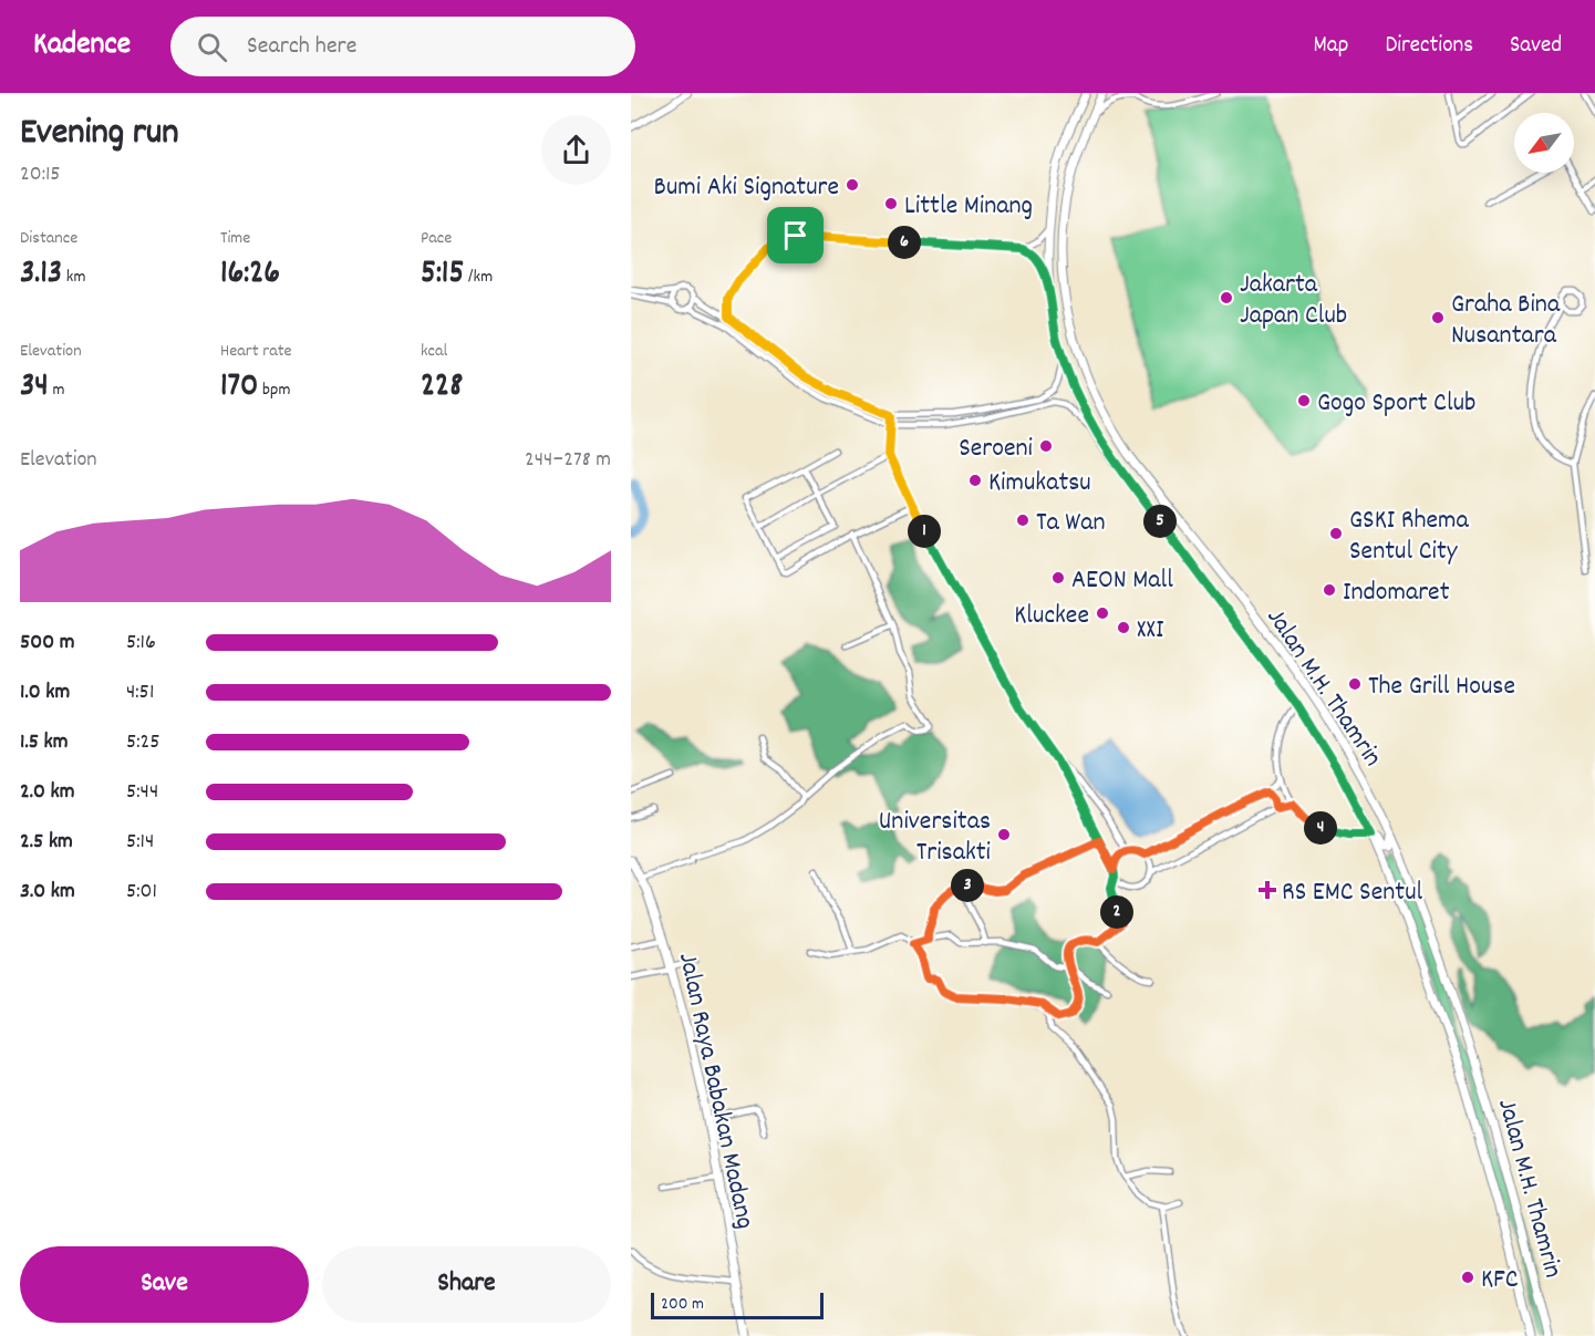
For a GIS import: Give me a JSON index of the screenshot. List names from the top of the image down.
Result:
{
  "streets": {
    "main road": ["Jalan M.H. Thamrin", "Jalan Raya Babakan Madang"]
  },
  "places": {
    "other": [
      "Bumi Aki Signature",
      "Little Minang",
      "Jakarta Japan Club",
      "Graha Bina Nusantara",
      "Gogo Sport Club",
      "Seroeni",
      "Kimukatsu",
      "Ta Wan",
      "GSKI Rhema Sentul City",
      "AEON Mall",
      "Indomaret",
      "Kluckee",
      "XXI",
      "The Grill House",
      "Universitas Trisakti",
      "KFC"
    ],
    "health": ["RS EMC Sentul"]
  },
  "scale_bar": "200 m",
  "north": "bottom left",
  "page": {
    "header": "Kadence",
    "search": "Search here",
    "nav": ["Map", "Directions", "Saved"],
    "heading": ["Evening run", "20:15"],
    "stats": [
      ["Distance", "3.13 km"],
      ["Time", "16:26"],
      ["Pace", "5:15 /km"],
      ["Elevation", "34 m"],
      ["Heart rate", "170 bpm"],
      ["kcal", "228"]
    ],
    "pins": [
      "6",
      "5",
      "1",
      "4",
      "3",
      "2"
    ],
    "chart": ["Elevation", "244–278 m"],
    "list": [
      {
        "name": "500 m",
        "note": "5:16"
      },
      {
        "name": "1.0 km",
        "note": "4:51"
      },
      {
        "name": "1.5 km",
        "note": "5:25"
      },
      {
        "name": "2.0 km",
        "note": "5:44"
      },
      {
        "name": "2.5 km",
        "note": "5:14"
      },
      {
        "name": "3.0 km",
        "note": "5:01"
      }
    ],
    "buttons": ["Save", "Share"],
    "scale": "200 m"
  }
}
